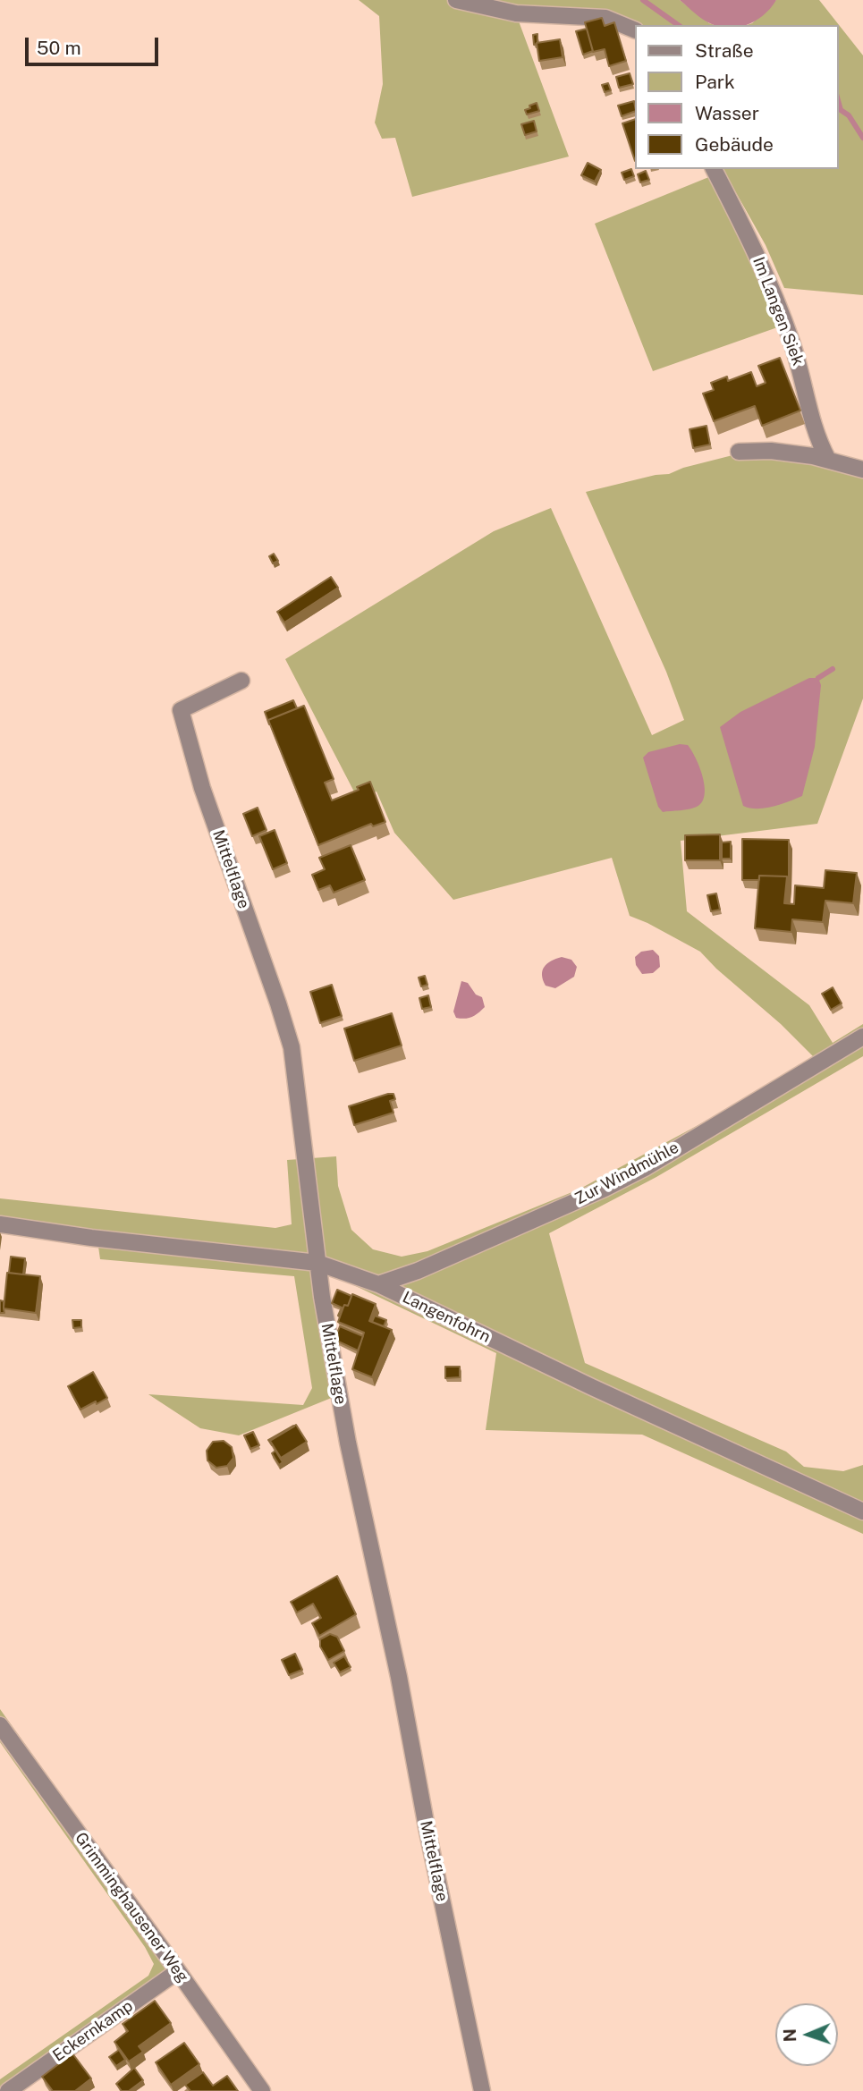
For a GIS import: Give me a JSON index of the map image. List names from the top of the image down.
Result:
{
  "streets": {
    "street": [
      "Im Langen Siek",
      "Mittelflage",
      "Zur Windmühle",
      "Langenfohrn",
      "Grimminghausener Weg",
      "Eckernkamp"
    ]
  },
  "crossings": [
    ["Mittelflage", "Langenfohrn"],
    ["Zur Windmühle", "Langenfohrn"],
    ["Grimminghausener Weg", "Eckernkamp"]
  ],
  "legend": [
    "Straße",
    "Park",
    "Wasser",
    "Gebäude"
  ],
  "scale_bar": "50 m",
  "north": "left"
}
